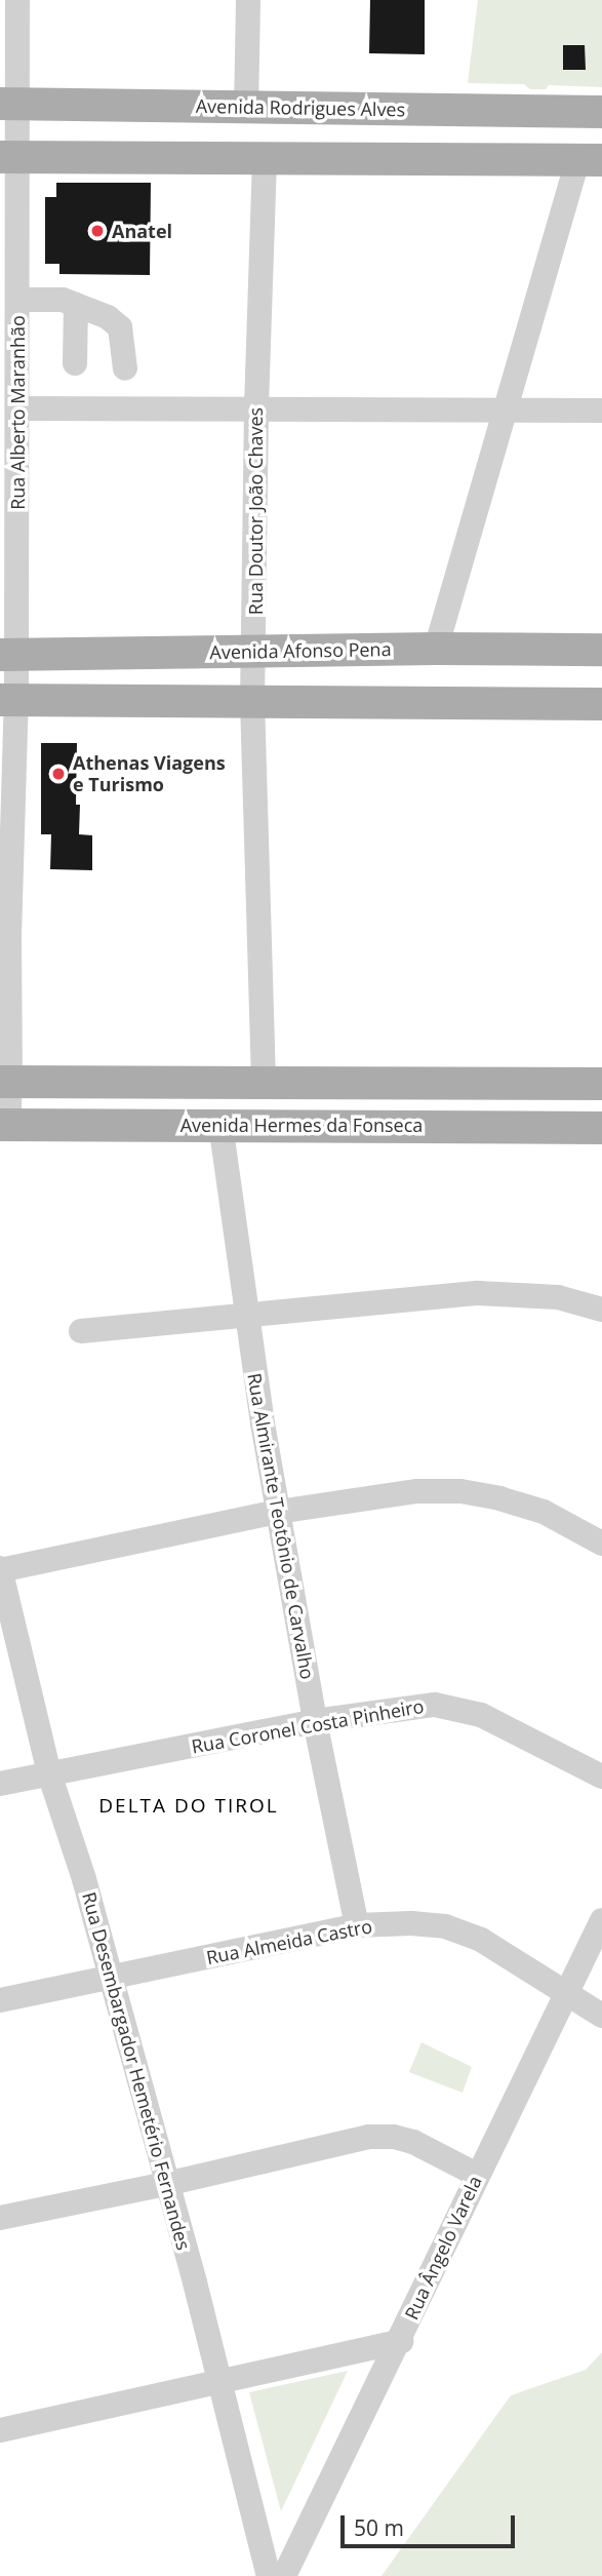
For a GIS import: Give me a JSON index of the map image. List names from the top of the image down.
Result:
{
  "streets": {
    "main road": ["Avenida Rodrigues Alves", "Avenida Afonso Pena", "Avenida Hermes da Fonseca"],
    "street": [
      "Rua Alberto Maranhão",
      "Rua Doutor João Chaves",
      "Rua Almirante Teotônio de Carvalho",
      "Rua Coronel Costa Pinheiro",
      "Rua Almeida Castro",
      "Rua Desembargador Hemetério Fernandes",
      "Rua Ângelo Varela"
    ]
  },
  "crossings": [
    ["Avenida Rodrigues Alves", "Rua Alberto Maranhão"],
    ["Rua Alberto Maranhão", "Avenida Afonso Pena"],
    ["Rua Alberto Maranhão", "Avenida Hermes da Fonseca"],
    ["Rua Doutor João Chaves", "Avenida Afonso Pena"],
    ["Avenida Hermes da Fonseca", "Rua Almirante Teotônio de Carvalho"],
    ["Rua Almirante Teotônio de Carvalho", "Rua Coronel Costa Pinheiro"],
    ["Rua Almirante Teotônio de Carvalho", "Rua Almeida Castro"],
    ["Rua Coronel Costa Pinheiro", "Rua Desembargador Hemetério Fernandes"],
    ["Rua Almeida Castro", "Rua Desembargador Hemetério Fernandes"],
    ["Rua Almeida Castro", "Rua Ângelo Varela"]
  ],
  "districts": ["DELTA DO TIROL"],
  "places": ["Anatel", "Athenas Viagens e Turismo"],
  "scale_bar": "50 m"
}
